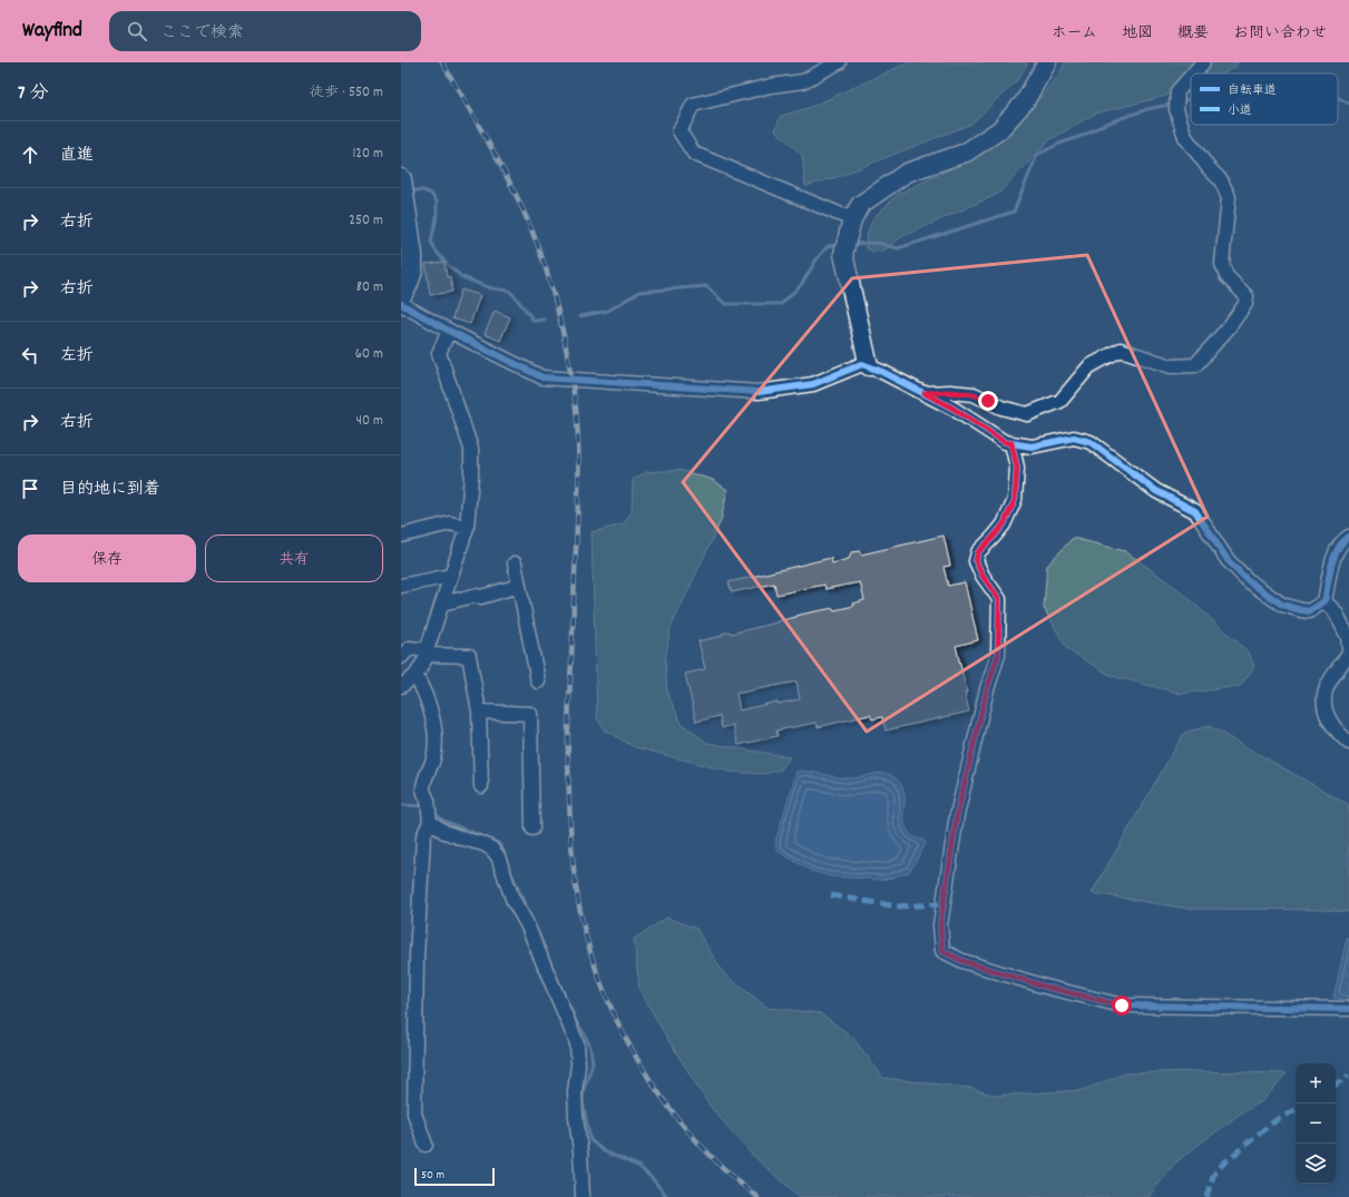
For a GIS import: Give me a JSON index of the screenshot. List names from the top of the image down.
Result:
{
  "legend": ["自転車道", "小道"],
  "scale_bar": "50 m",
  "page": {
    "header": "Wayfind",
    "search": "ここで検索",
    "nav": [
      "ホーム",
      "地図",
      "概要",
      "お問い合わせ"
    ],
    "heading": ["7 分", "徒歩 · 550 m"],
    "list": [
      ["直進", "120 m"],
      ["右折", "250 m"],
      ["右折", "80 m"],
      ["左折", "60 m"],
      ["右折", "40 m"],
      "目的地に到着"
    ],
    "buttons": ["保存", "共有"],
    "map_buttons": ["+", "−"],
    "scale": "50 m"
  }
}
